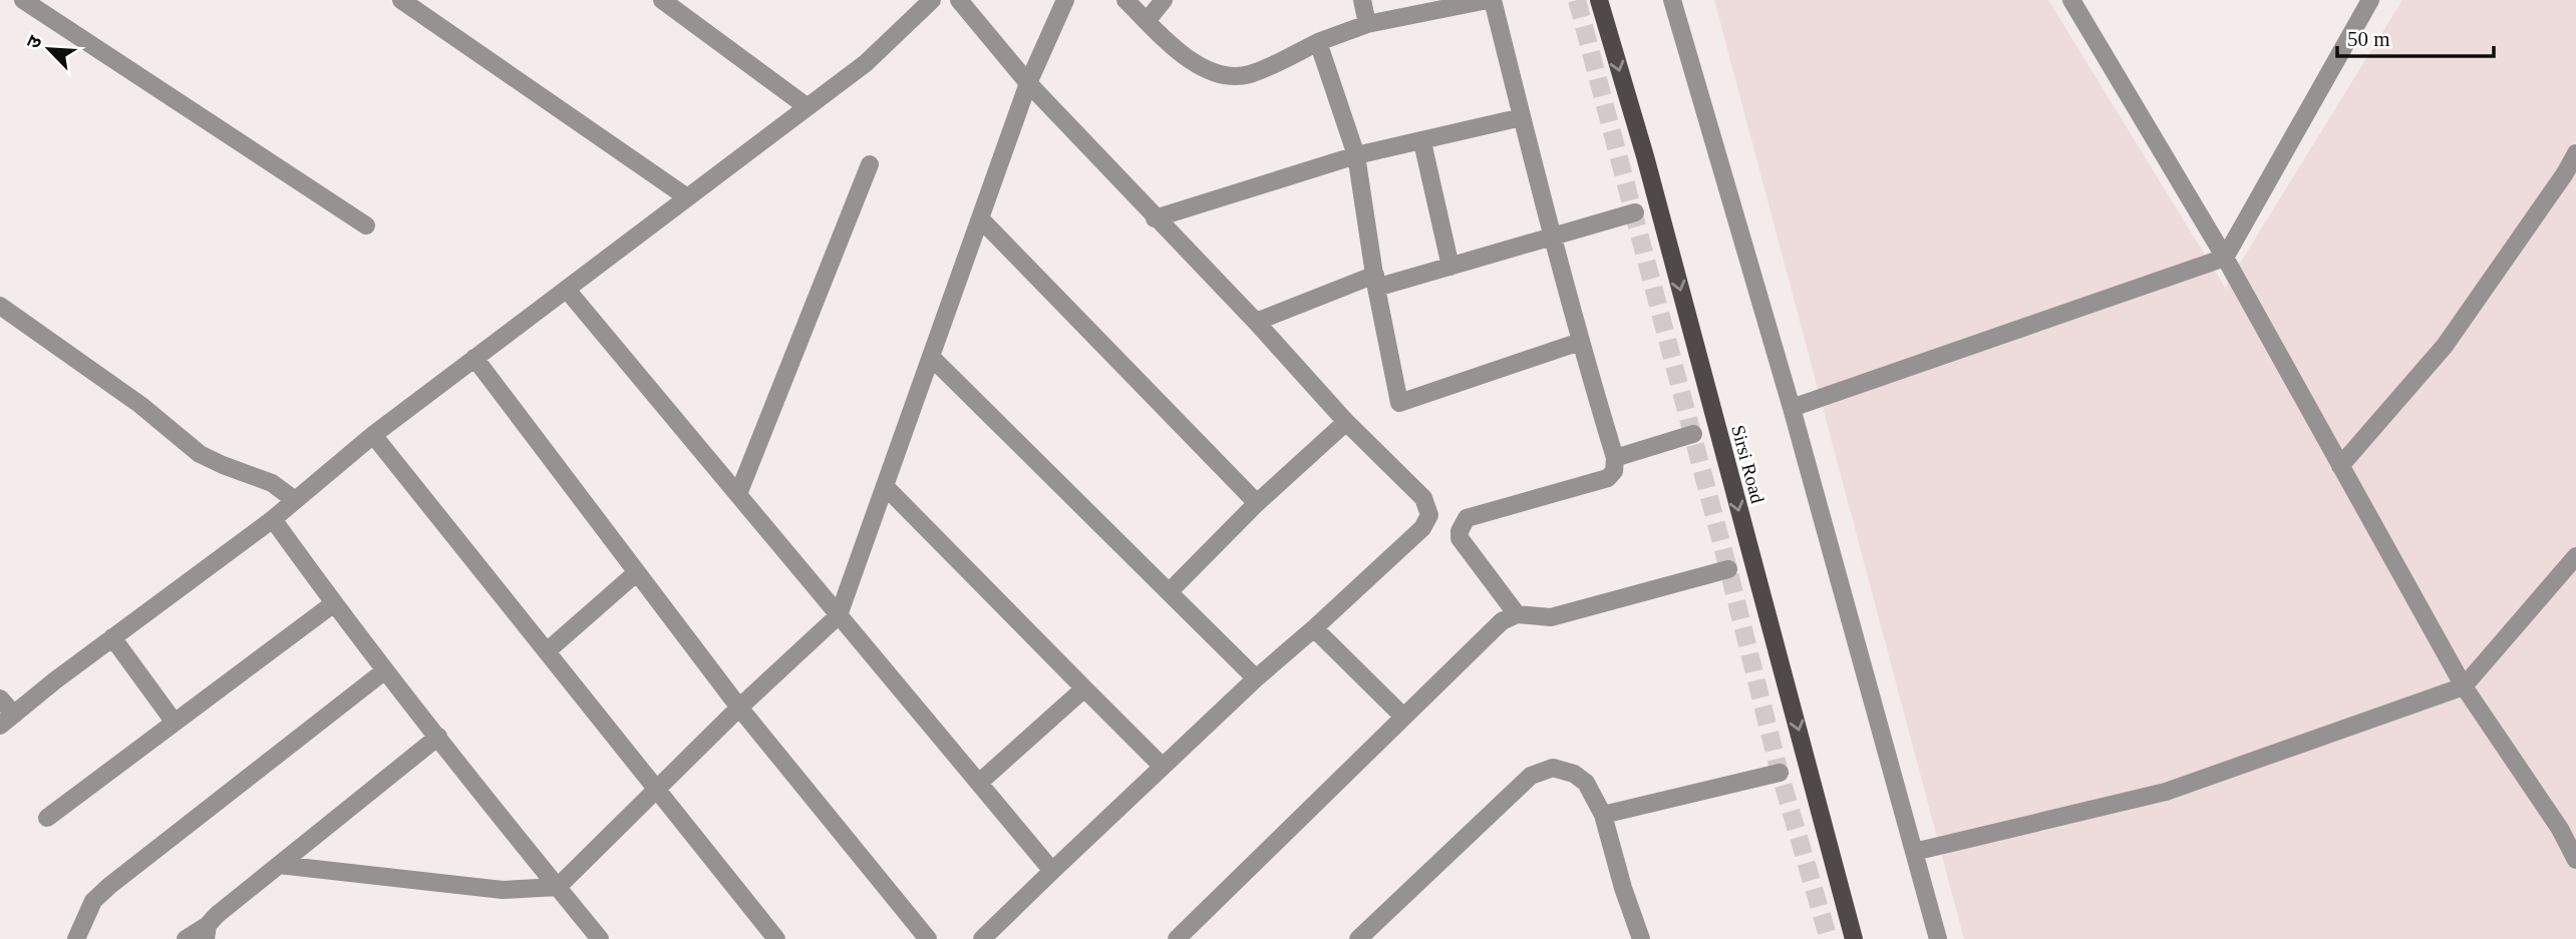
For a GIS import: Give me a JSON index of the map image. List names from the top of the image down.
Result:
{
  "streets": {
    "main road": ["Sirsi Road"]
  },
  "one_way": ["Sirsi Road"],
  "scale_bar": "50 m",
  "north": "top left"
}
